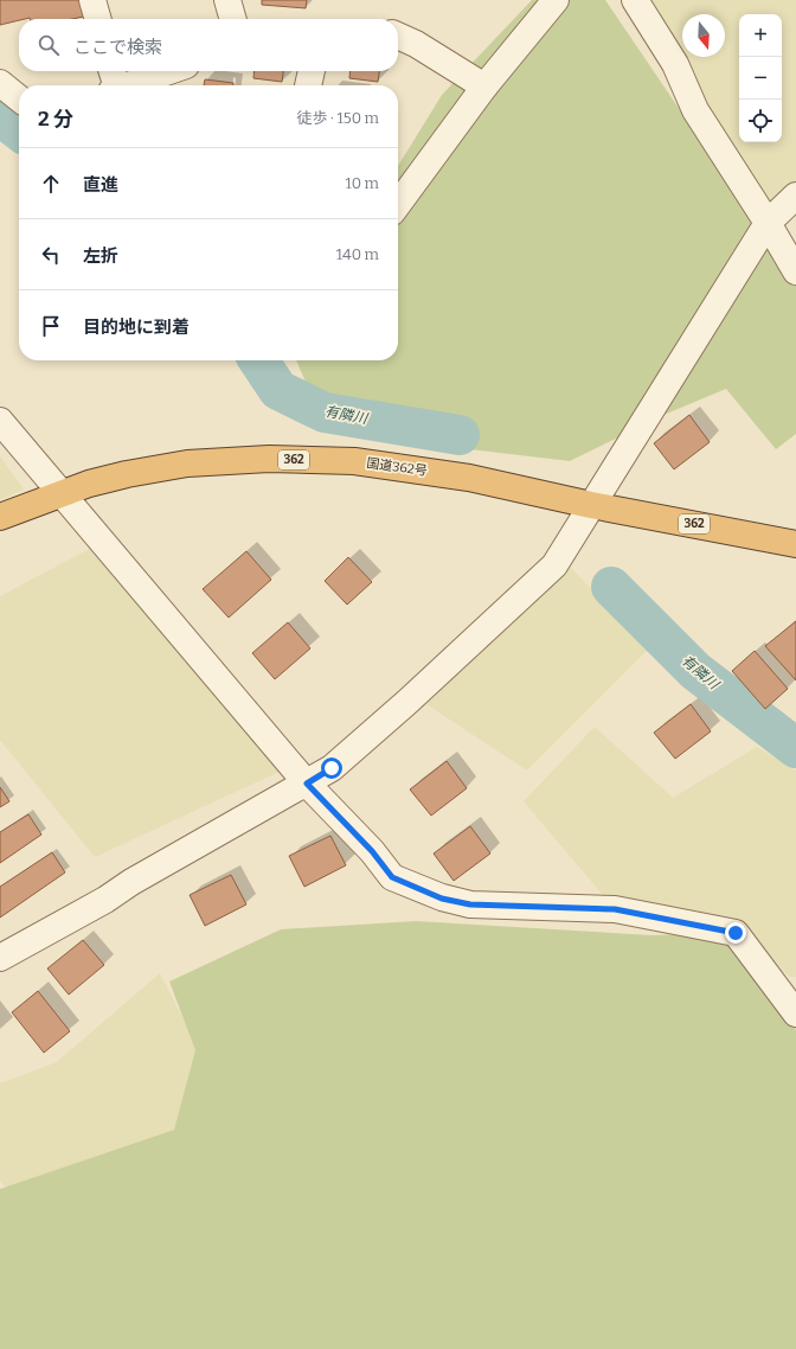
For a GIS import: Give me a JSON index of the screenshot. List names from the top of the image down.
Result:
{
  "streets": {
    "highway": ["362", "国道362号"]
  },
  "water": ["有隣川"],
  "north": "bottom",
  "page": {
    "map_buttons": ["+", "−"],
    "search": "ここで検索",
    "heading": ["2 分", "徒歩 · 150 m"],
    "list": [
      ["直進", "10 m"],
      ["左折", "140 m"],
      "目的地に到着"
    ]
  }
}
